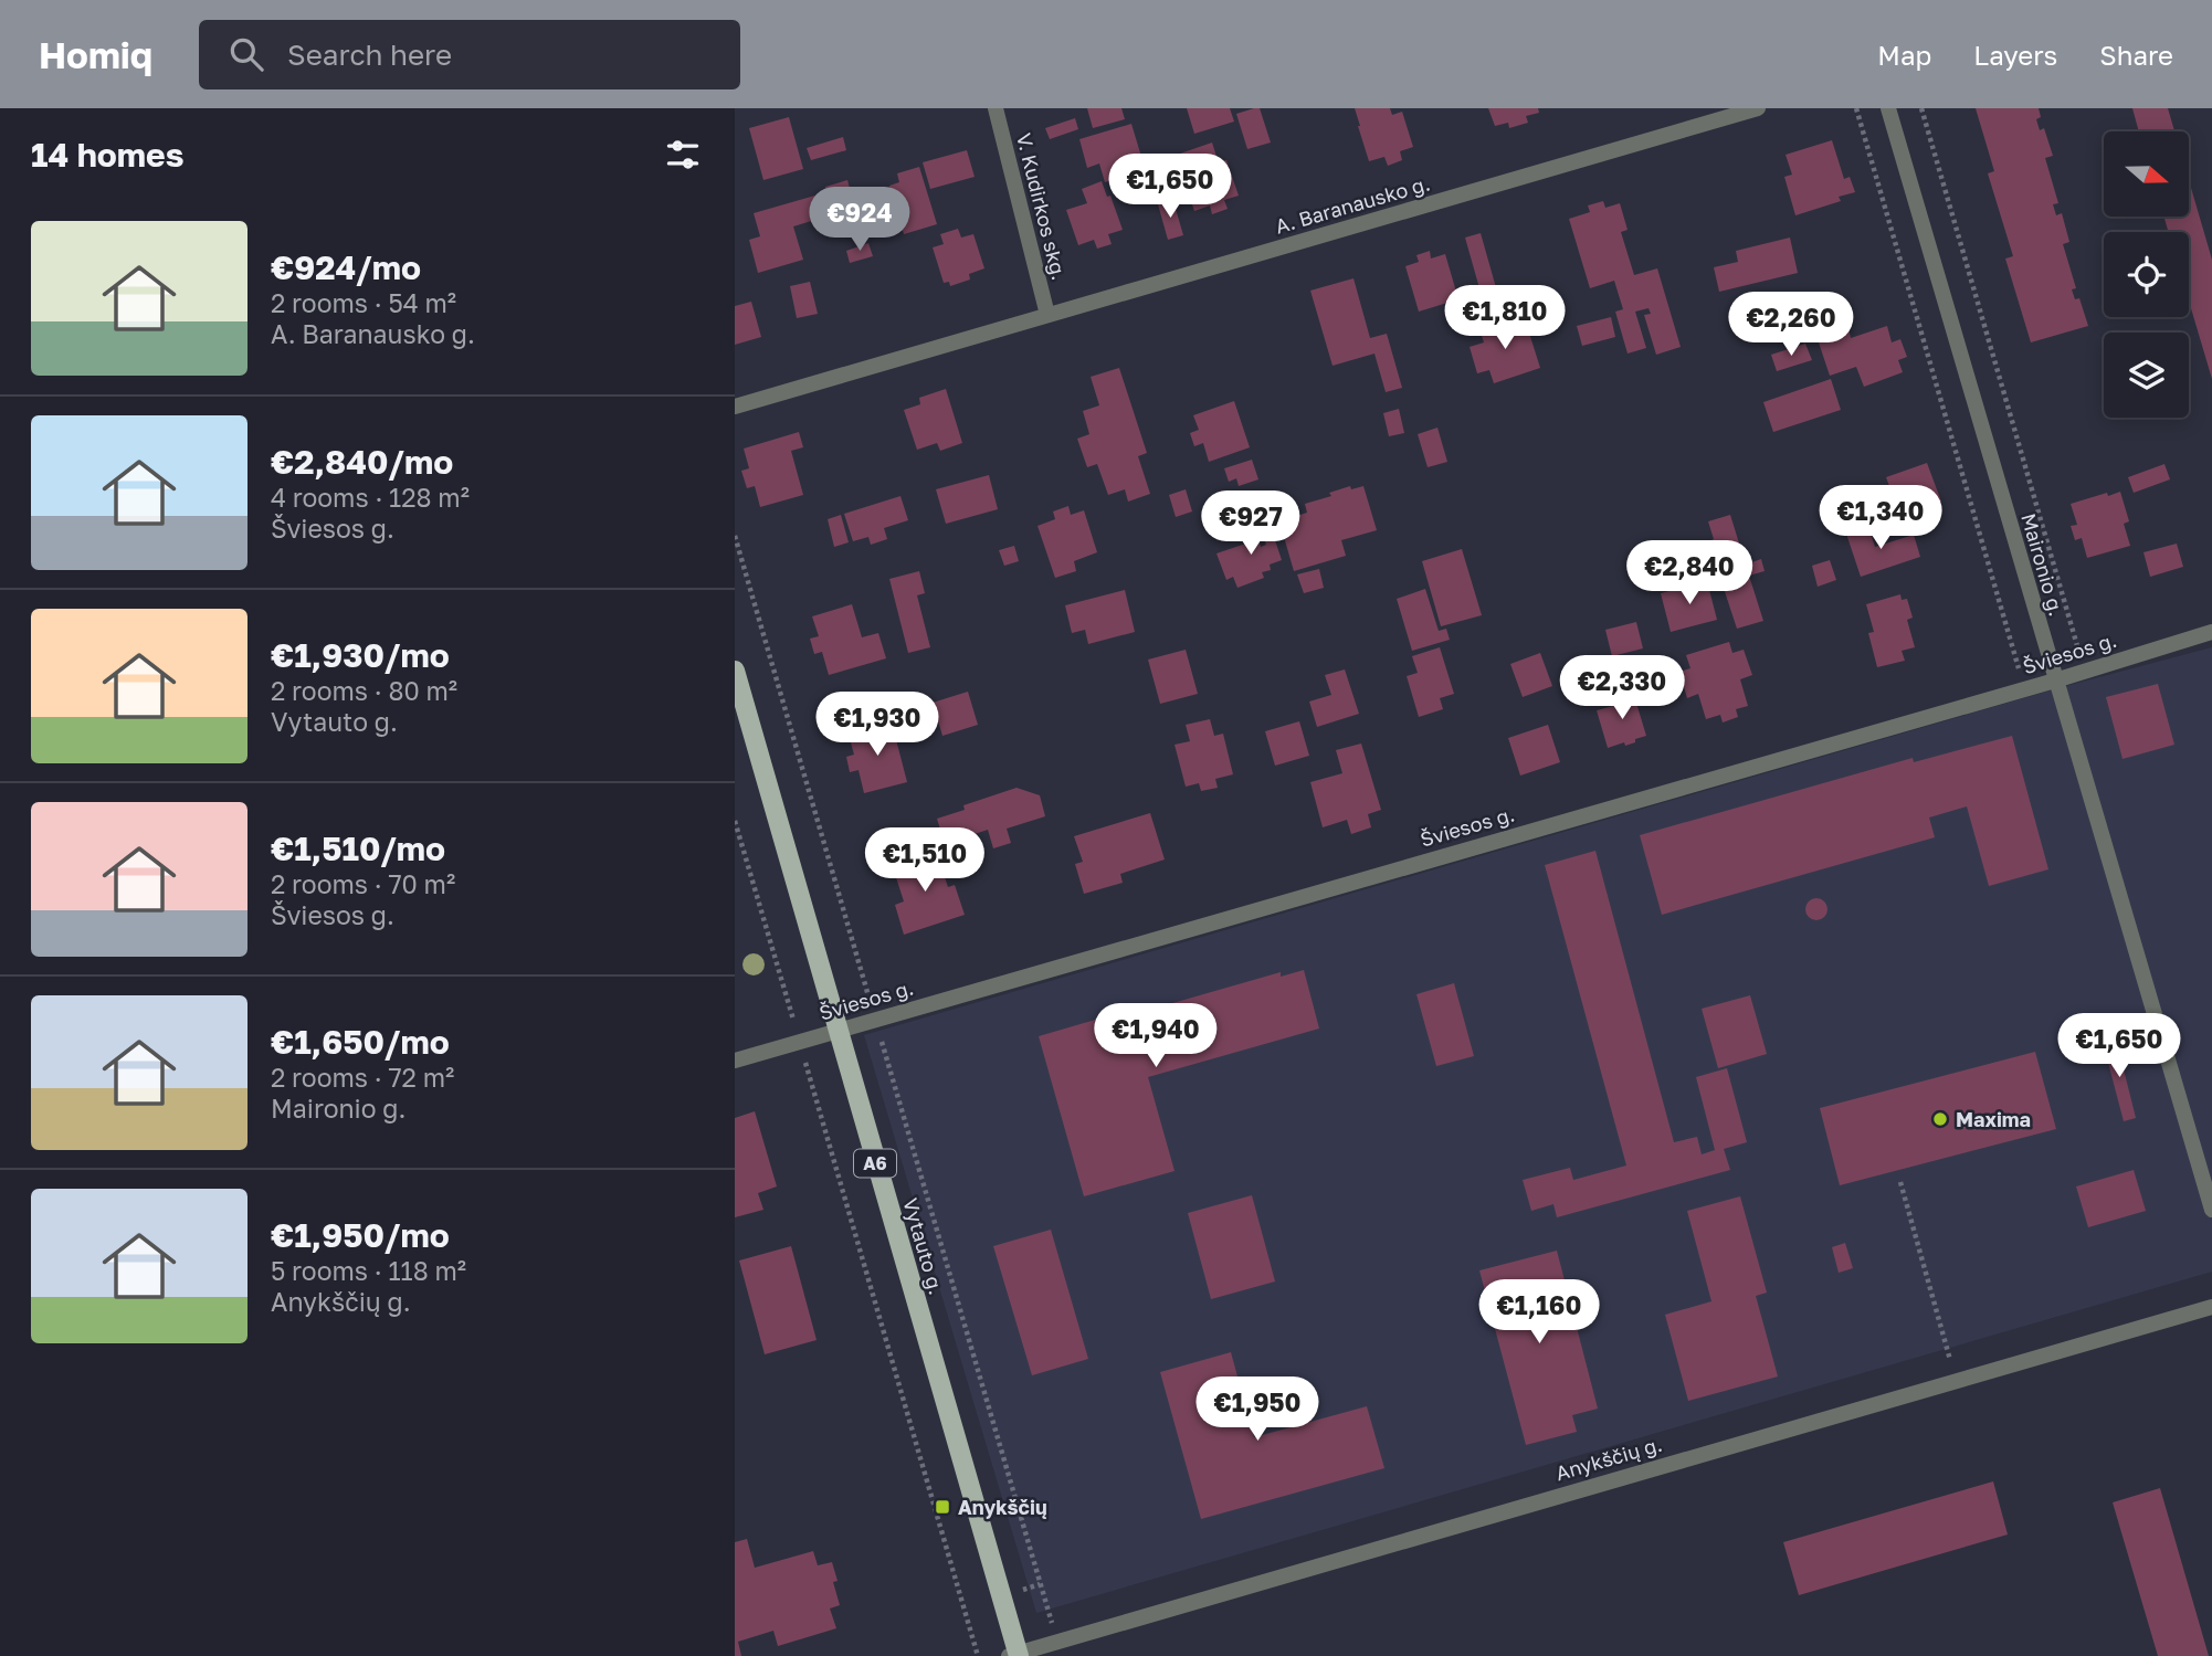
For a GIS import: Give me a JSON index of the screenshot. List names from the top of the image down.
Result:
{
  "streets": {
    "main road": ["A6", "Vytauto g."],
    "street": [
      "A. Baranausko g.",
      "V. Kudirkos skg.",
      "Maironio g.",
      "Šviesos g.",
      "Anykščių g."
    ]
  },
  "crossings": [
    ["A. Baranausko g.", "V. Kudirkos skg."],
    ["Maironio g.", "Šviesos g."],
    ["Šviesos g.", "Vytauto g."],
    ["Vytauto g.", "Anykščių g."]
  ],
  "places": {
    "other": ["Maxima"],
    "transit": ["Anykščių"]
  },
  "north": "right",
  "page": {
    "header": "Homiq",
    "search": "Search here",
    "nav": ["Map", "Layers", "Share"],
    "heading": "14 homes",
    "price": [
      "€1,650",
      "€924",
      "€1,810",
      "€2,260",
      "€1,340",
      "€927",
      "€2,840",
      "€2,330",
      "€1,930",
      "€1,510",
      "€1,940",
      "€1,650",
      "€1,160",
      "€1,950"
    ],
    "list": [
      {
        "name": "€924/mo",
        "note": "2 rooms · 54 m² · A. Baranausko g."
      },
      {
        "name": "€2,840/mo",
        "note": "4 rooms · 128 m² · Šviesos g."
      },
      {
        "name": "€1,930/mo",
        "note": "2 rooms · 80 m² · Vytauto g."
      },
      {
        "name": "€1,510/mo",
        "note": "2 rooms · 70 m² · Šviesos g."
      },
      {
        "name": "€1,650/mo",
        "note": "2 rooms · 72 m² · Maironio g."
      },
      {
        "name": "€1,950/mo",
        "note": "5 rooms · 118 m² · Anykščių g."
      }
    ]
  }
}
